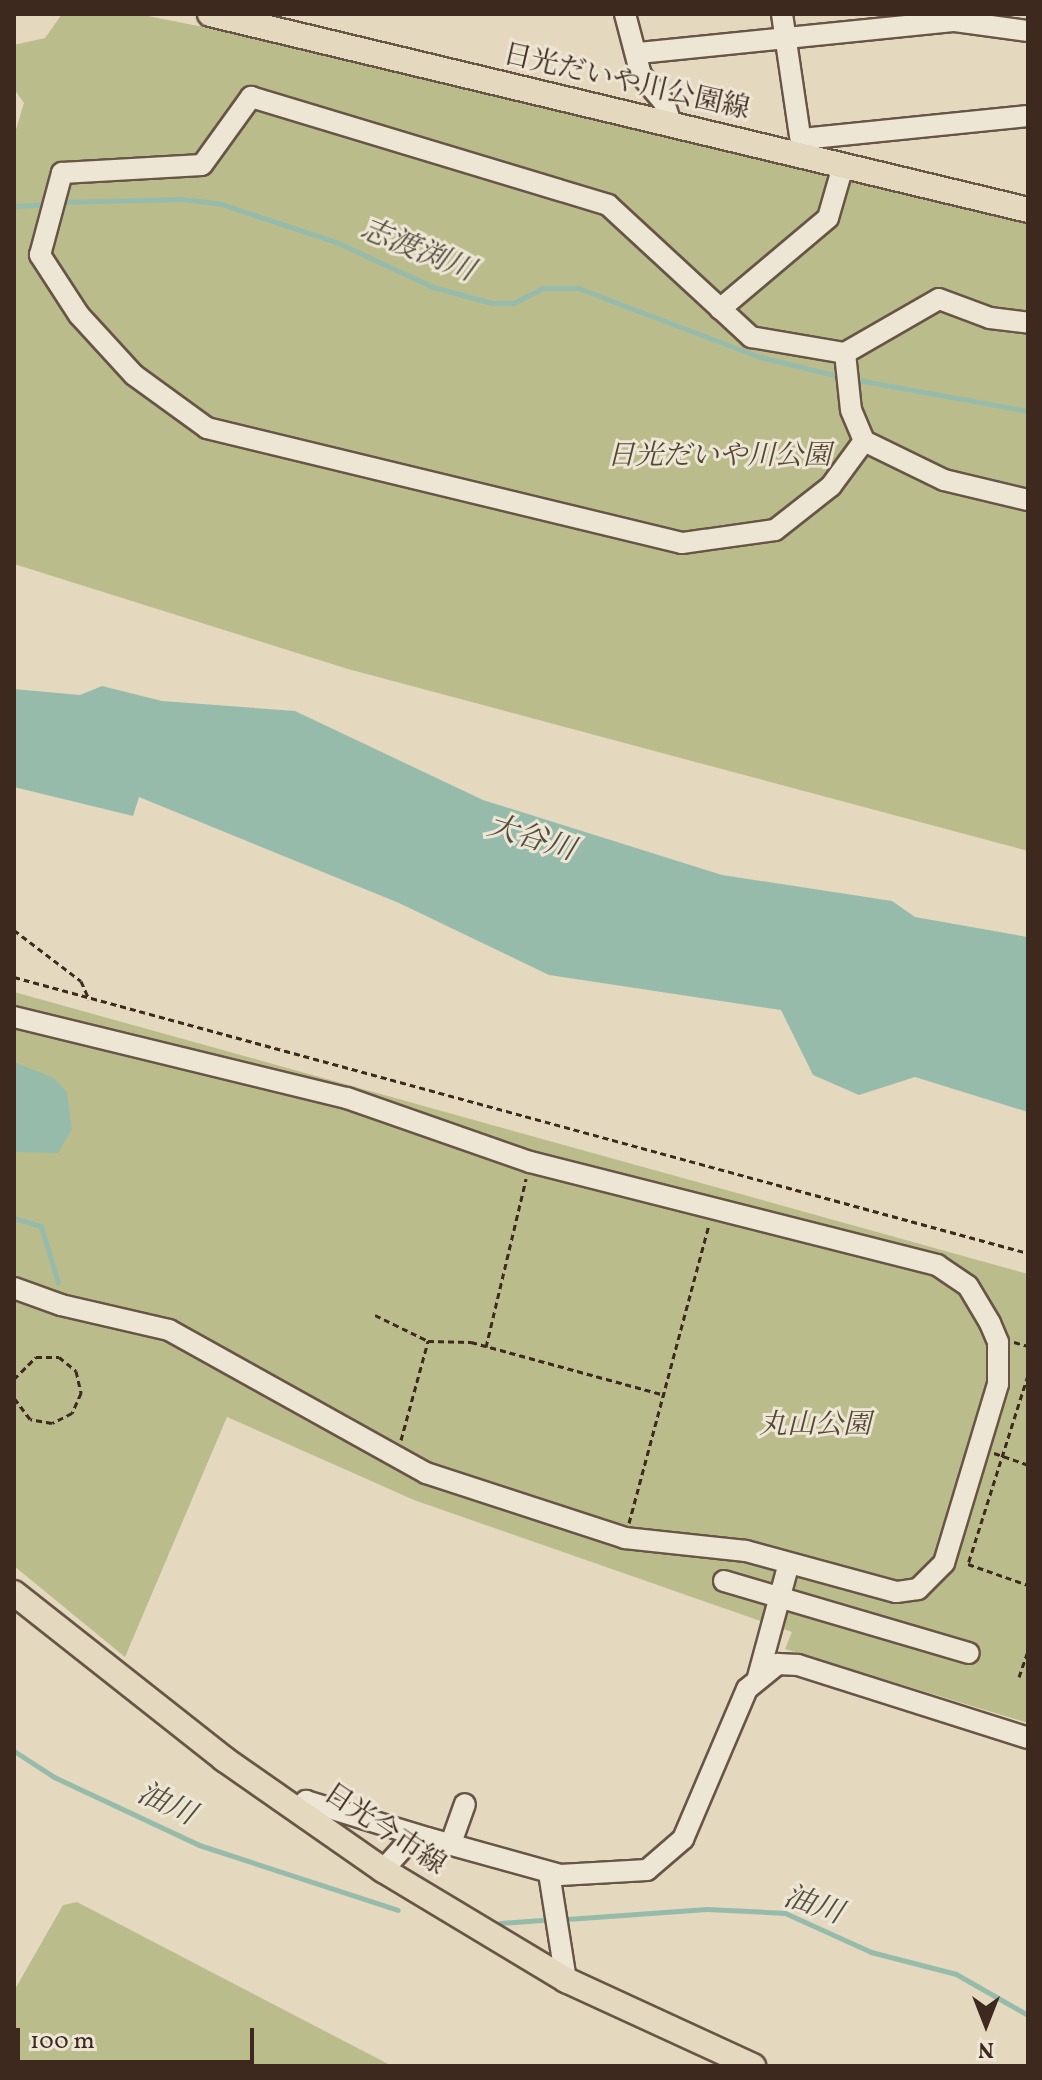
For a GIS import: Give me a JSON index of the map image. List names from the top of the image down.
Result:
{
  "streets": {
    "main road": ["日光だいや川公園線", "日光今市線"]
  },
  "water": ["志渡渕川", "大谷川", "油川"],
  "parks": ["日光だいや川公園", "丸山公園"],
  "scale_bar": "100 m",
  "north": "bottom"
}
